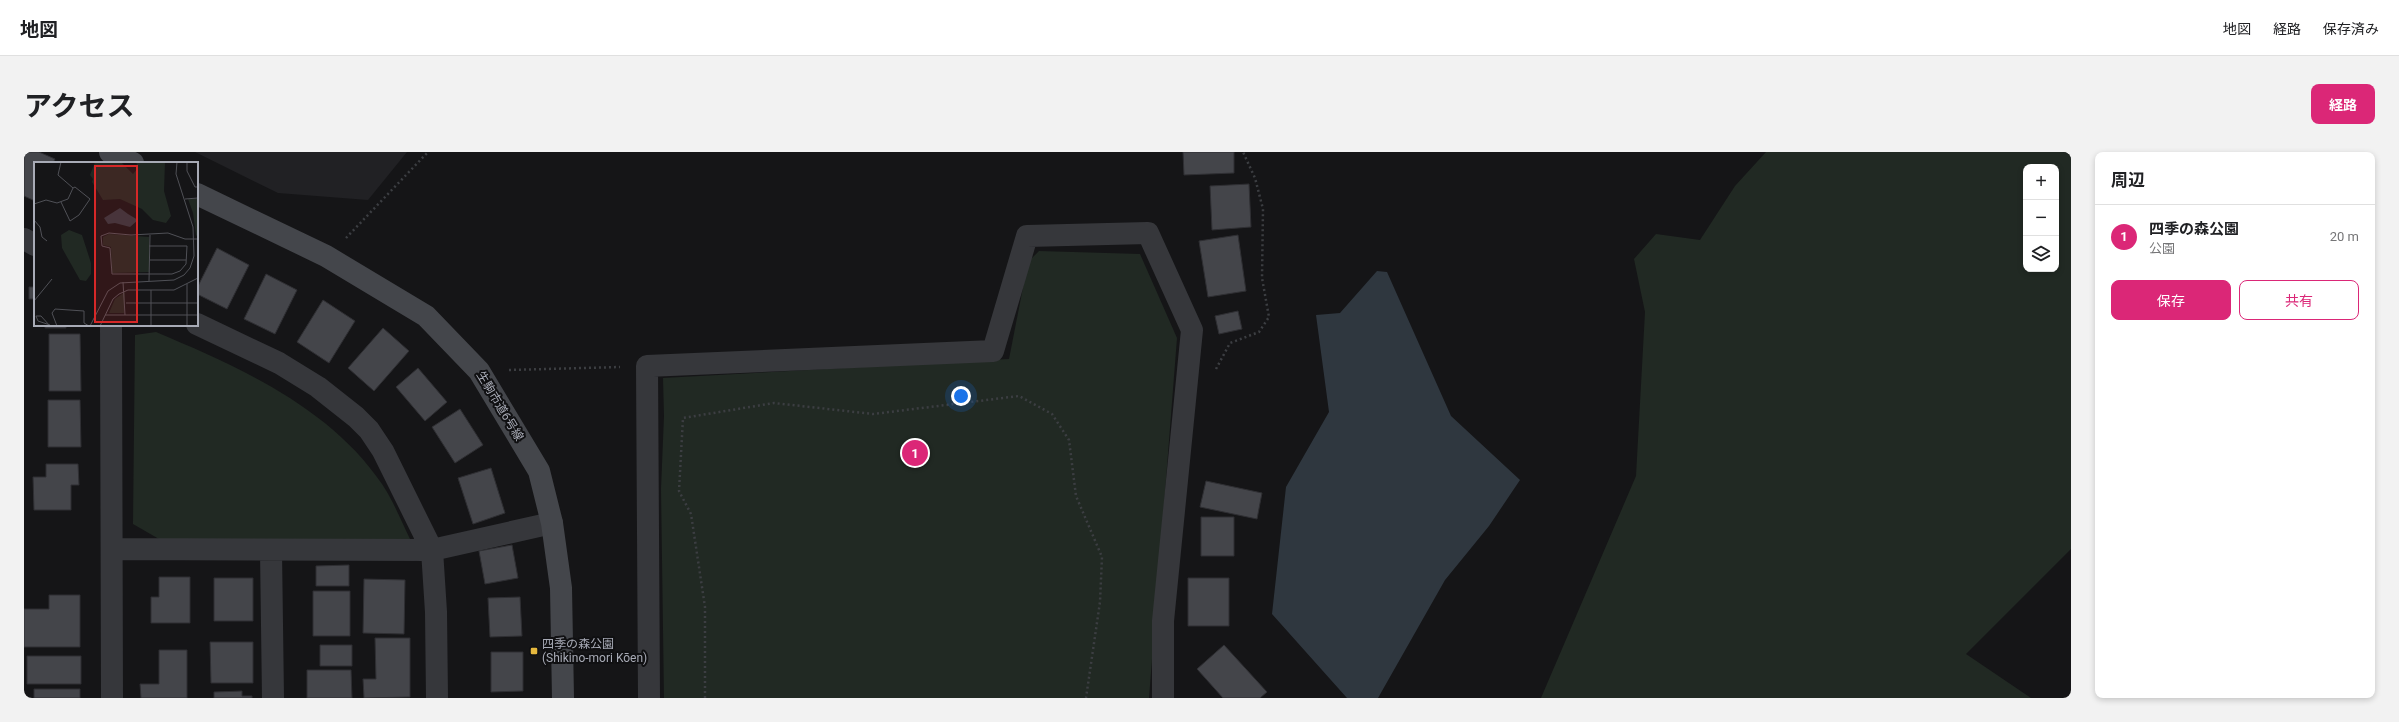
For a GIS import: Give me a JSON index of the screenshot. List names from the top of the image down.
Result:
{
  "streets": {
    "street": ["生駒市道6号線"]
  },
  "places": {
    "transit": ["四季の森公園 (Shikino-mori Kōen)"]
  },
  "page": {
    "header": "地図",
    "nav": ["地図", "経路", "保存済み"],
    "title": "アクセス",
    "buttons": [
      "経路",
      ["保存", "共有"]
    ],
    "heading": "周辺",
    "map_buttons": ["+", "−"],
    "list": [
      {
        "mark": "1",
        "name": "四季の森公園",
        "note": "公園",
        "value": "20 m"
      }
    ],
    "pins": "1"
  }
}
